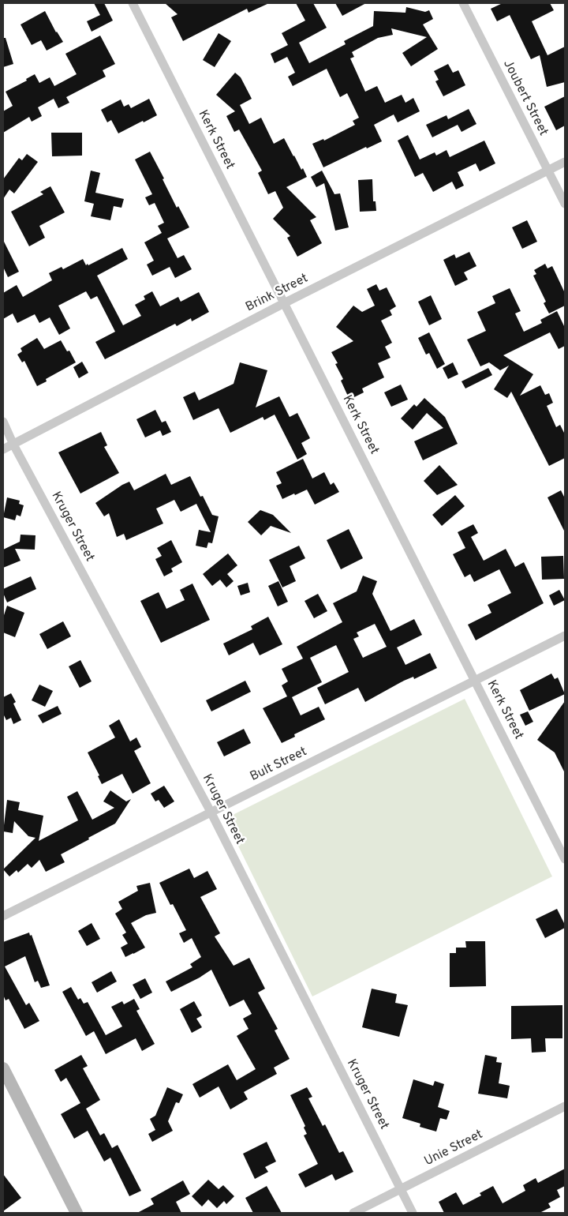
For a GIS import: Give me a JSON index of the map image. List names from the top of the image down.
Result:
{
  "streets": {
    "street": [
      "Joubert Street",
      "Kerk Street",
      "Brink Street",
      "Kruger Street",
      "Bult Street",
      "Unie Street"
    ]
  },
  "crossings": [
    ["Joubert Street", "Brink Street"],
    ["Kerk Street", "Brink Street"],
    ["Kerk Street", "Bult Street"],
    ["Brink Street", "Kruger Street"],
    ["Kruger Street", "Bult Street"],
    ["Kruger Street", "Unie Street"]
  ]
}
